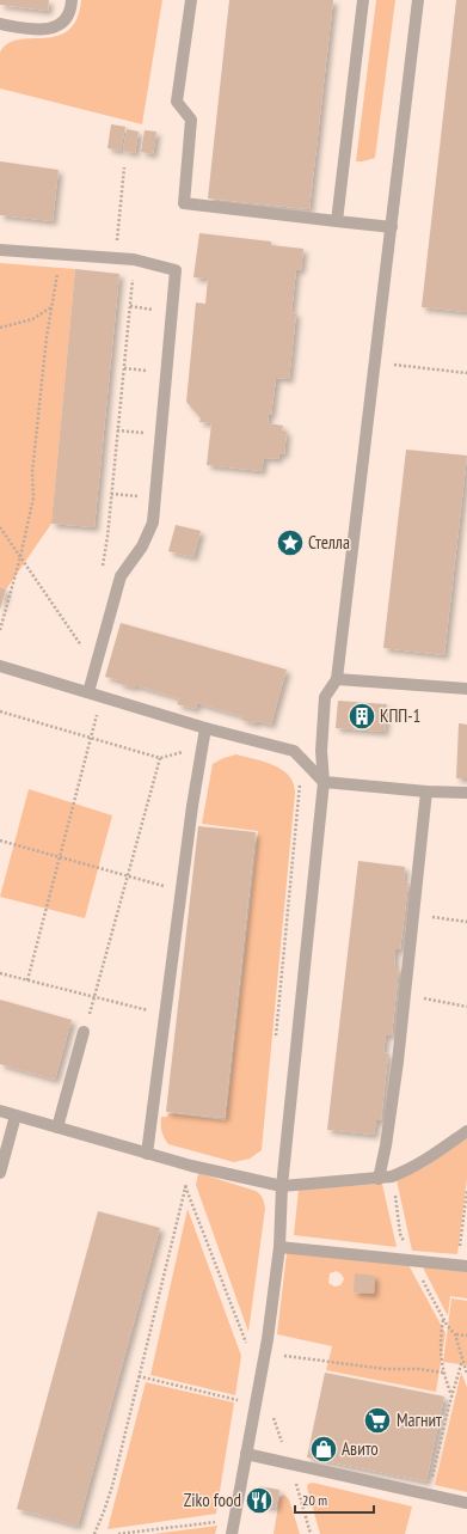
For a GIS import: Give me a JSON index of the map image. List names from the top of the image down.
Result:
{
  "places": {
    "place": ["Стелла"],
    "building": ["КПП-1"],
    "supermarket": ["Магнит"],
    "shop": ["Авито"],
    "restaurant": ["Ziko food"]
  },
  "scale_bar": "20 m"
}
